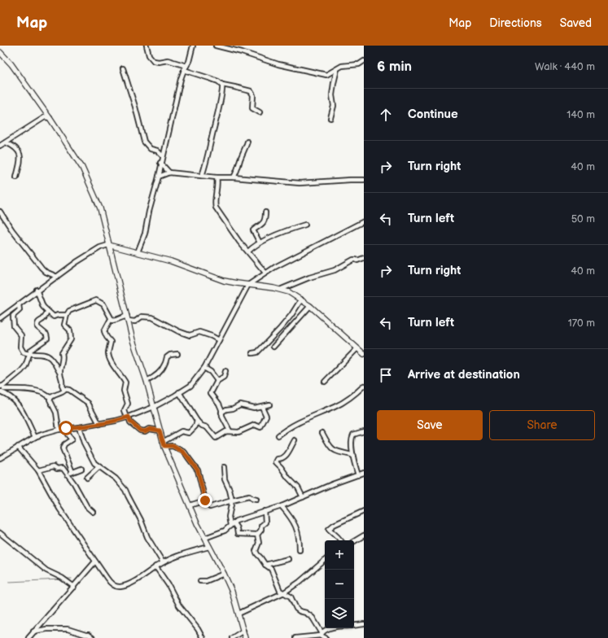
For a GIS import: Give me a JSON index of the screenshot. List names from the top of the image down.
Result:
{
  "page": {
    "header": "Map",
    "nav": ["Map", "Directions", "Saved"],
    "heading": ["6 min", "Walk · 440 m"],
    "list": [
      ["Continue", "140 m"],
      ["Turn right", "40 m"],
      ["Turn left", "50 m"],
      ["Turn right", "40 m"],
      ["Turn left", "170 m"],
      "Arrive at destination"
    ],
    "buttons": ["Save", "Share"],
    "map_buttons": ["+", "−"]
  }
}
